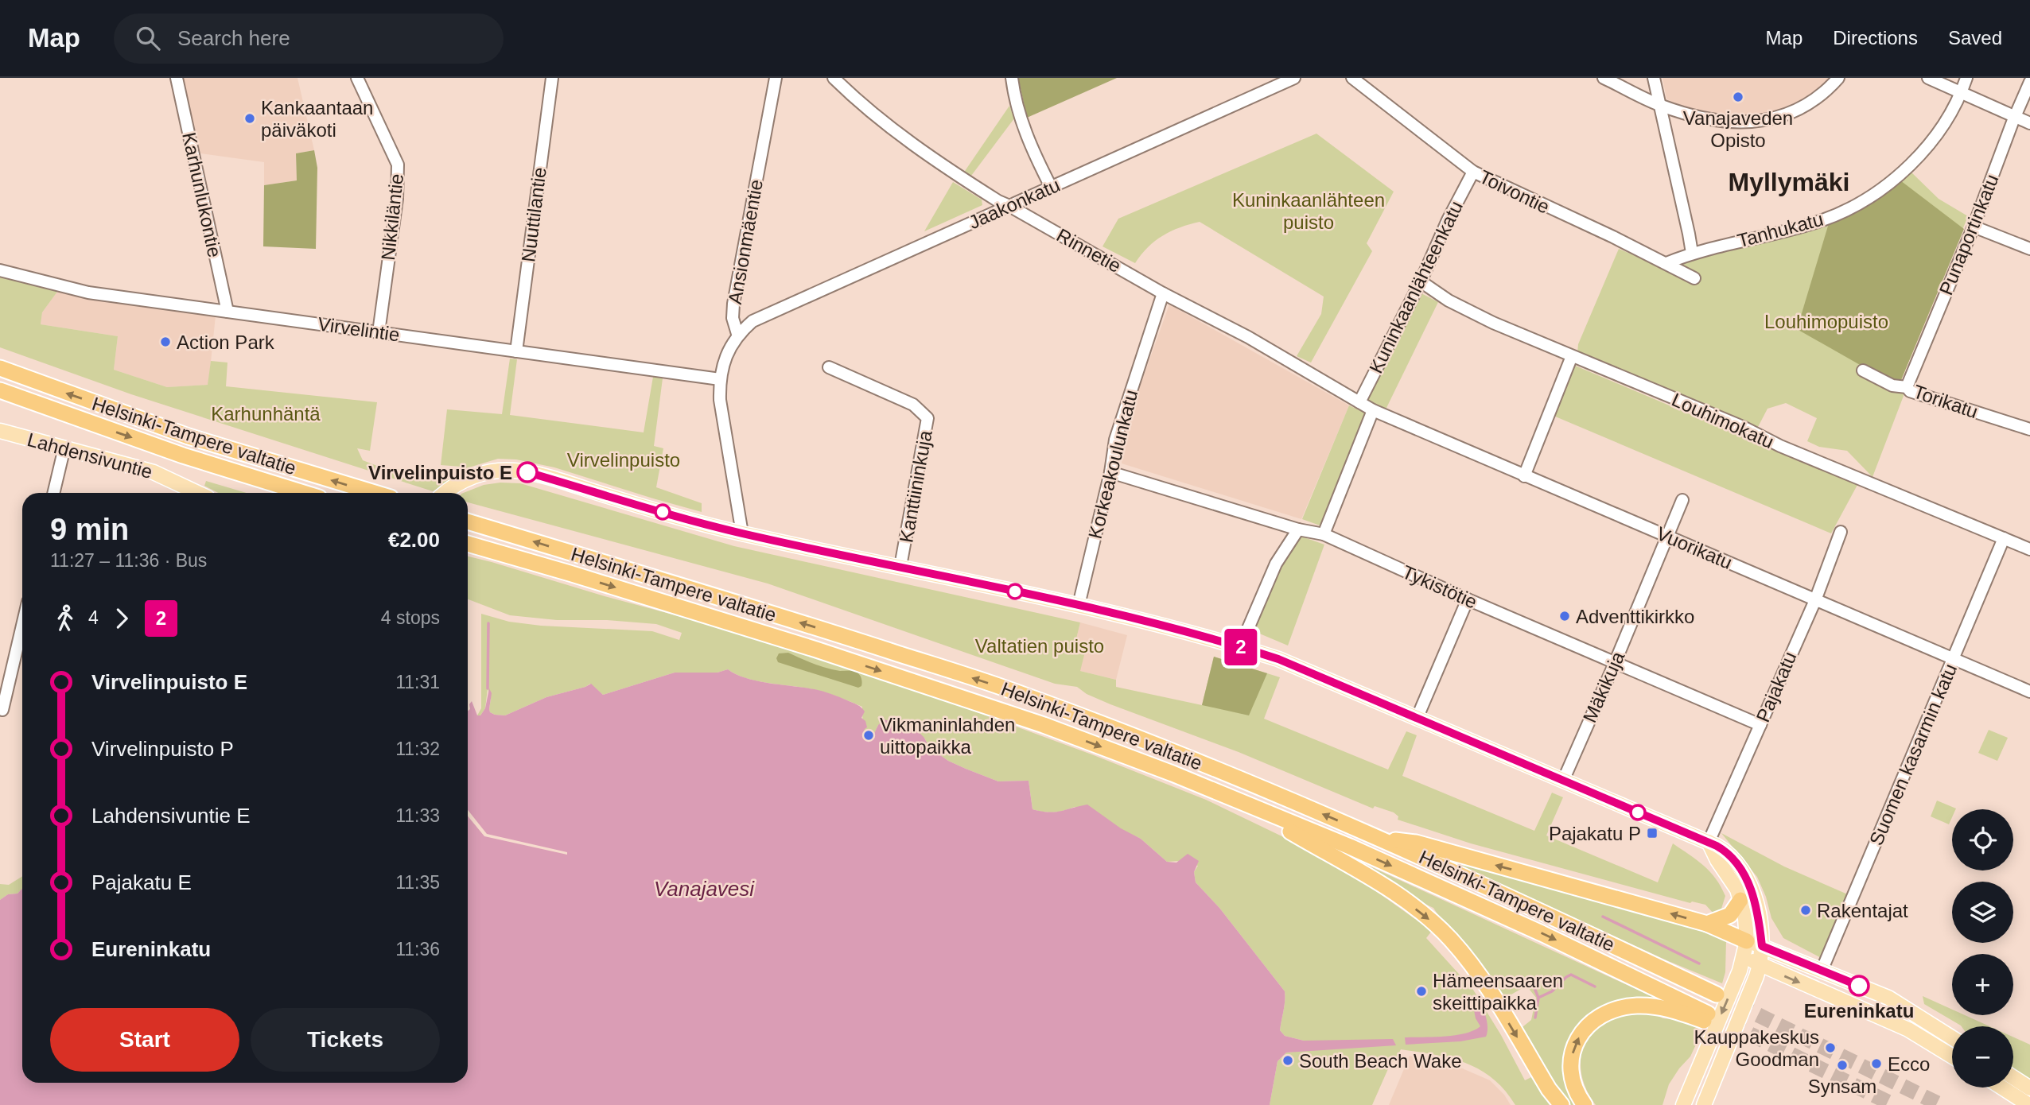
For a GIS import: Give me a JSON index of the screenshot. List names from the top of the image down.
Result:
{
  "streets": {
    "highway": ["Helsinki-Tampere valtatie"],
    "main road": ["Lahdensivuntie"],
    "street": [
      "Toivontie",
      "Karhunlukontie",
      "Jaakonkatu",
      "Nuuttilantie",
      "Nikkiläntie",
      "Tanhukatu",
      "Punaportinkatu",
      "Ansionmäentie",
      "Rinnetie",
      "Kuninkaanlähteenkatu",
      "Virvelintie",
      "Torikatu",
      "Louhimokatu",
      "Korkeakoulunkatu",
      "Kanttiininkuja",
      "Vuorikatu",
      "Tykistötie",
      "Mäkikuja",
      "Pajakatu",
      "Suomen kasarmin katu"
    ]
  },
  "crossings": [
    ["Toivontie", "Tanhukatu"],
    ["Toivontie", "Kuninkaanlähteenkatu"],
    ["Karhunlukontie", "Virvelintie"],
    ["Jaakonkatu", "Ansionmäentie"],
    ["Jaakonkatu", "Rinnetie"],
    ["Nuuttilantie", "Virvelintie"],
    ["Nikkiläntie", "Virvelintie"],
    ["Punaportinkatu", "Torikatu"],
    ["Rinnetie", "Kuninkaanlähteenkatu"],
    ["Rinnetie", "Korkeakoulunkatu"],
    ["Rinnetie", "Vuorikatu"],
    ["Kuninkaanlähteenkatu", "Louhimokatu"],
    ["Kuninkaanlähteenkatu", "Vuorikatu"],
    ["Louhimokatu", "Suomen kasarmin katu"],
    ["Korkeakoulunkatu", "Tykistötie"],
    ["Vuorikatu", "Mäkikuja"],
    ["Vuorikatu", "Pajakatu"],
    ["Vuorikatu", "Suomen kasarmin katu"],
    ["Tykistötie", "Mäkikuja"],
    ["Tykistötie", "Pajakatu"]
  ],
  "districts": ["Myllymäki"],
  "water": ["Vanajavesi"],
  "parks": [
    "Kuninkaanlähteen puisto",
    "Louhimopuisto",
    "Karhunhäntä",
    "Virvelinpuisto",
    "Valtatien puisto"
  ],
  "places": {
    "other": [
      "Vanajaveden Opisto",
      "Kankaantaan päiväkoti",
      "Action Park",
      "Virvelinpuisto E",
      "Adventtikirkko",
      "Vikmaninlahden uittopaikka",
      "Rakentajat",
      "Eureninkatu",
      "Hämeensaaren skeittipaikka",
      "Kauppakeskus Goodman",
      "South Beach Wake",
      "Ecco",
      "Synsam"
    ],
    "transit": ["Pajakatu P"]
  },
  "lines": ["bus line 2"],
  "page": {
    "header": "Map",
    "search": "Search here",
    "nav": ["Map", "Directions", "Saved"],
    "on_map": "2",
    "heading": ["9 min", "11:27 – 11:36 · Bus", "€2.00"],
    "legs": ["4", "2", "4 stops"],
    "list": [
      {
        "name": "Virvelinpuisto E",
        "value": "11:31"
      },
      {
        "name": "Virvelinpuisto P",
        "value": "11:32"
      },
      {
        "name": "Lahdensivuntie E",
        "value": "11:33"
      },
      {
        "name": "Pajakatu E",
        "value": "11:35"
      },
      {
        "name": "Eureninkatu",
        "value": "11:36"
      }
    ],
    "map_buttons": ["+", "−"],
    "buttons": ["Start", "Tickets"]
  }
}
